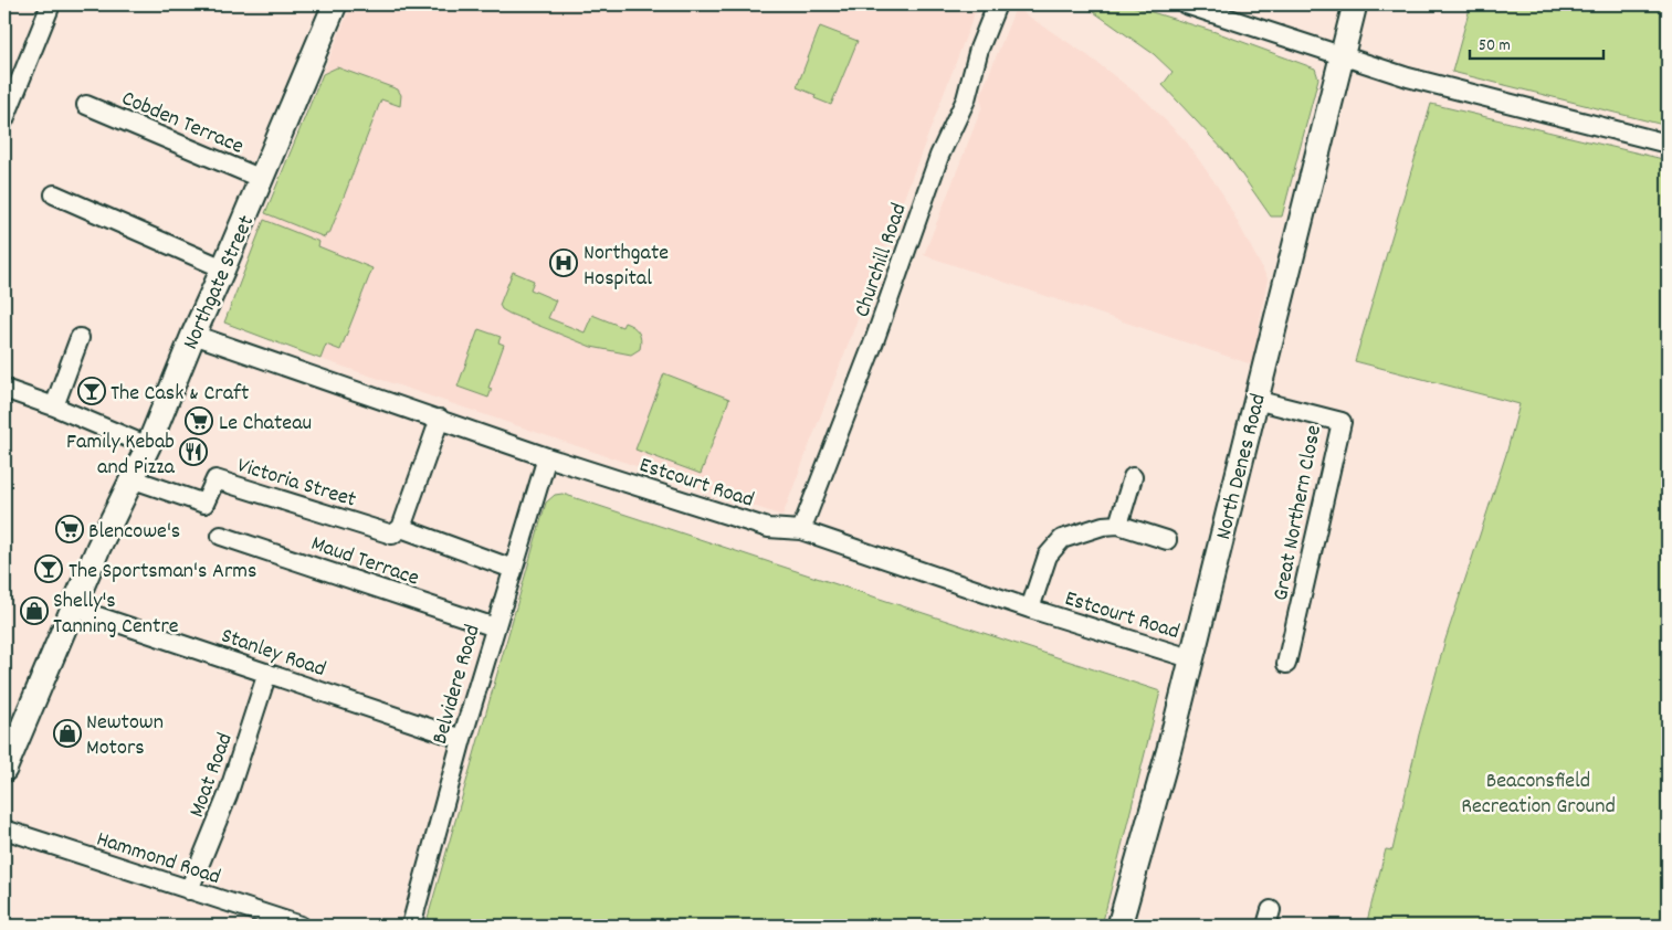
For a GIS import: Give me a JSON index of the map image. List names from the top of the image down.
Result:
{
  "streets": {
    "street": [
      "Cobden Terrace",
      "Churchill Road",
      "Northgate Street",
      "North Denes Road",
      "Victoria Street",
      "Estcourt Road",
      "Great Northern Close",
      "Maud Terrace",
      "Stanley Road",
      "Belvidere Road",
      "Moat Road",
      "Hammond Road"
    ]
  },
  "crossings": [
    ["Cobden Terrace", "Northgate Street"],
    ["Churchill Road", "Estcourt Road"],
    ["Northgate Street", "Victoria Street"],
    ["Northgate Street", "Estcourt Road"],
    ["Northgate Street", "Stanley Road"],
    ["North Denes Road", "Estcourt Road"],
    ["North Denes Road", "Great Northern Close"],
    ["Estcourt Road", "Belvidere Road"],
    ["Maud Terrace", "Belvidere Road"],
    ["Stanley Road", "Belvidere Road"],
    ["Stanley Road", "Moat Road"],
    ["Moat Road", "Hammond Road"]
  ],
  "parks": ["Beaconsfield Recreation Ground"],
  "places": {
    "hospital": ["Northgate Hospital"],
    "bar": ["The Cask & Craft", "The Sportsman's Arms"],
    "supermarket": ["Le Chateau", "Blencowe's"],
    "restaurant": ["Family Kebab and Pizza"],
    "shop": ["Shelly's Tanning Centre", "Newtown Motors"]
  },
  "scale_bar": "50 m"
}
